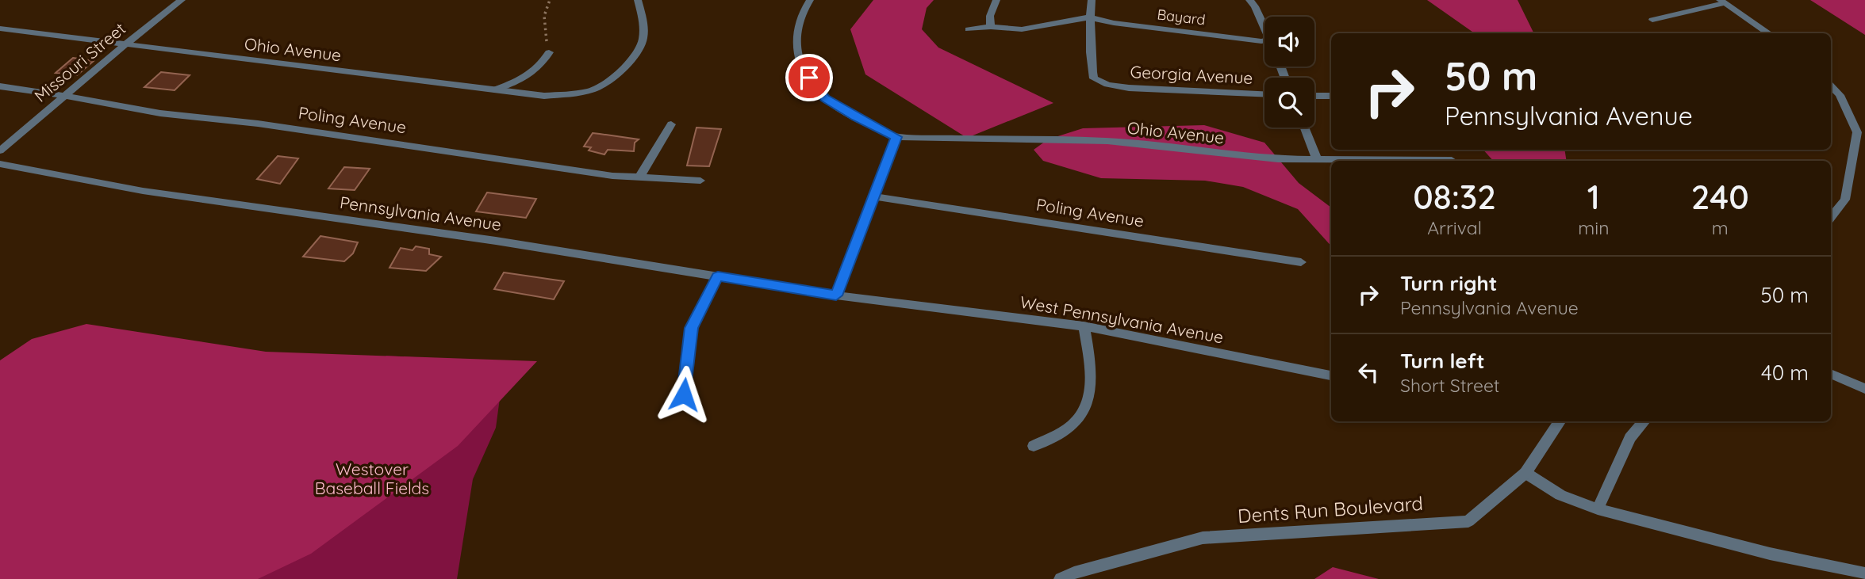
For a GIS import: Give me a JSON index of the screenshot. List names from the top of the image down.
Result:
{
  "streets": {
    "street": [
      "Bayard",
      "Ohio Avenue",
      "Missouri Street",
      "Georgia Avenue",
      "Poling Avenue",
      "Pennsylvania Avenue",
      "West Pennsylvania Avenue",
      "Dents Run Boulevard"
    ]
  },
  "crossings": [
    ["Bayard", "Georgia Avenue"],
    ["Ohio Avenue", "Missouri Street"],
    ["Missouri Street", "Poling Avenue"],
    ["Pennsylvania Avenue", "West Pennsylvania Avenue"]
  ],
  "parks": ["Westover Baseball Fields"],
  "page": {
    "turn": ["50 m", "Pennsylvania Avenue"],
    "eta": [
      "08:32",
      "Arrival",
      "1",
      "min",
      "240",
      "m"
    ],
    "list": [
      {
        "name": "Turn right",
        "note": "Pennsylvania Avenue",
        "value": "50 m"
      },
      {
        "name": "Turn left",
        "note": "Short Street",
        "value": "40 m"
      }
    ]
  }
}
